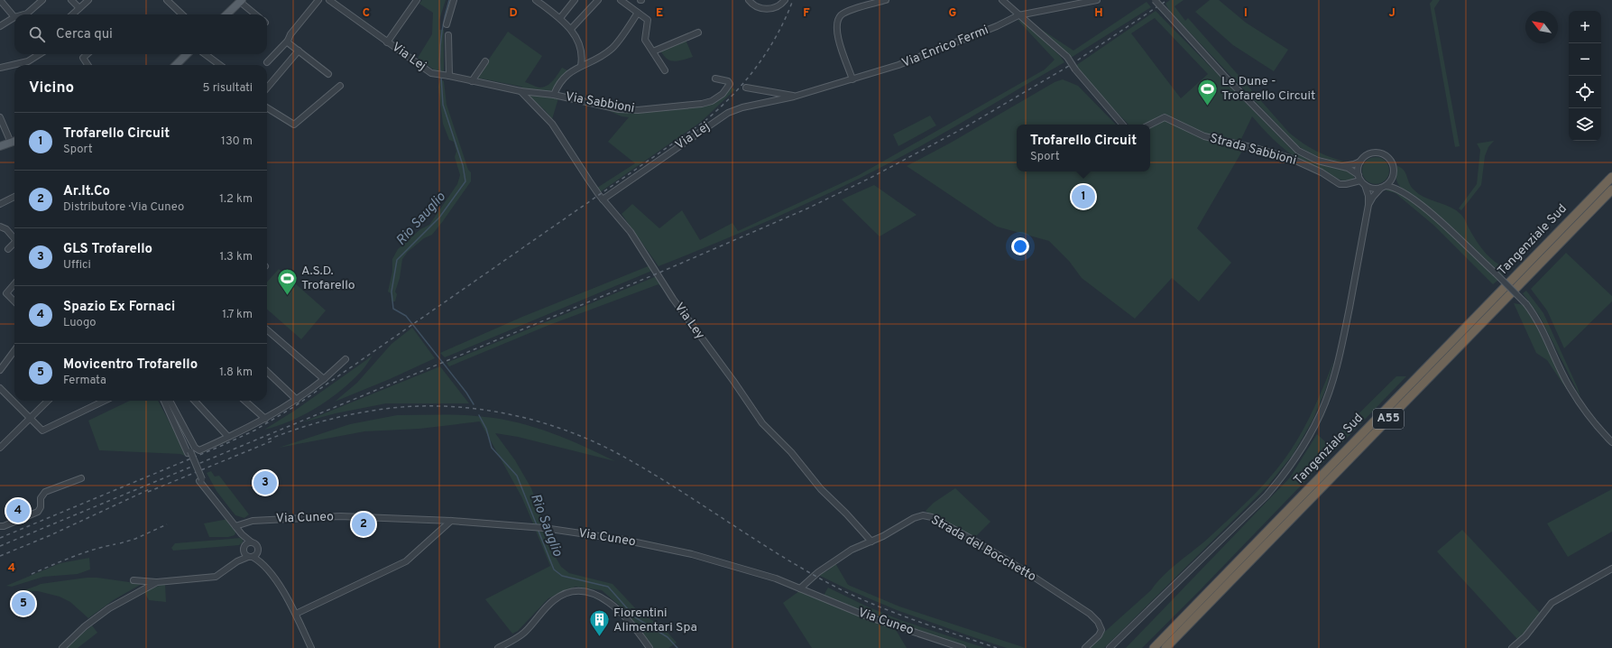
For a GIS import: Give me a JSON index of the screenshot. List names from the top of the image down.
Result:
{
  "streets": {
    "highway": ["Tangenziale Sud", "A55"],
    "street": [
      "Via Enrico Fermi",
      "Via Lej",
      "Via Sabbioni",
      "Strada Sabbioni",
      "Via Ley",
      "Via Cuneo",
      "Strada del Bocchetto"
    ]
  },
  "crossings": [
    ["Via Enrico Fermi", "Via Lej"],
    ["Via Lej", "Via Sabbioni"],
    ["Via Lej", "Via Ley"],
    ["Via Ley", "Strada del Bocchetto"],
    ["Via Cuneo", "Strada del Bocchetto"]
  ],
  "water": ["Rio Sauglio"],
  "places": {
    "sports": ["Le Dune - Trofarello Circuit", "A.S.D. Trofarello"],
    "building": ["Fiorentini Alimentari Spa"]
  },
  "north": "top left",
  "page": {
    "map_buttons": ["+", "−"],
    "search": "Cerca qui",
    "heading": ["Vicino", "5 risultati"],
    "list": [
      {
        "mark": "1",
        "name": "Trofarello Circuit",
        "note": "Sport",
        "value": "130 m"
      },
      {
        "mark": "2",
        "name": "Ar.It.Co",
        "note": "Distributore · Via Cuneo",
        "value": "1.2 km"
      },
      {
        "mark": "3",
        "name": "GLS Trofarello",
        "note": "Uffici",
        "value": "1.3 km"
      },
      {
        "mark": "4",
        "name": "Spazio Ex Fornaci",
        "note": "Luogo",
        "value": "1.7 km"
      },
      {
        "mark": "5",
        "name": "Movicentro Trofarello",
        "note": "Fermata",
        "value": "1.8 km"
      }
    ],
    "popup": ["Trofarello Circuit", "Sport"],
    "pins": [
      "1",
      "3",
      "4",
      "2",
      "5"
    ]
  },
  "grid": {
    "columns": [
      "C",
      "D",
      "E",
      "F",
      "G",
      "H",
      "I",
      "J"
    ],
    "rows": ["4"]
  }
}
